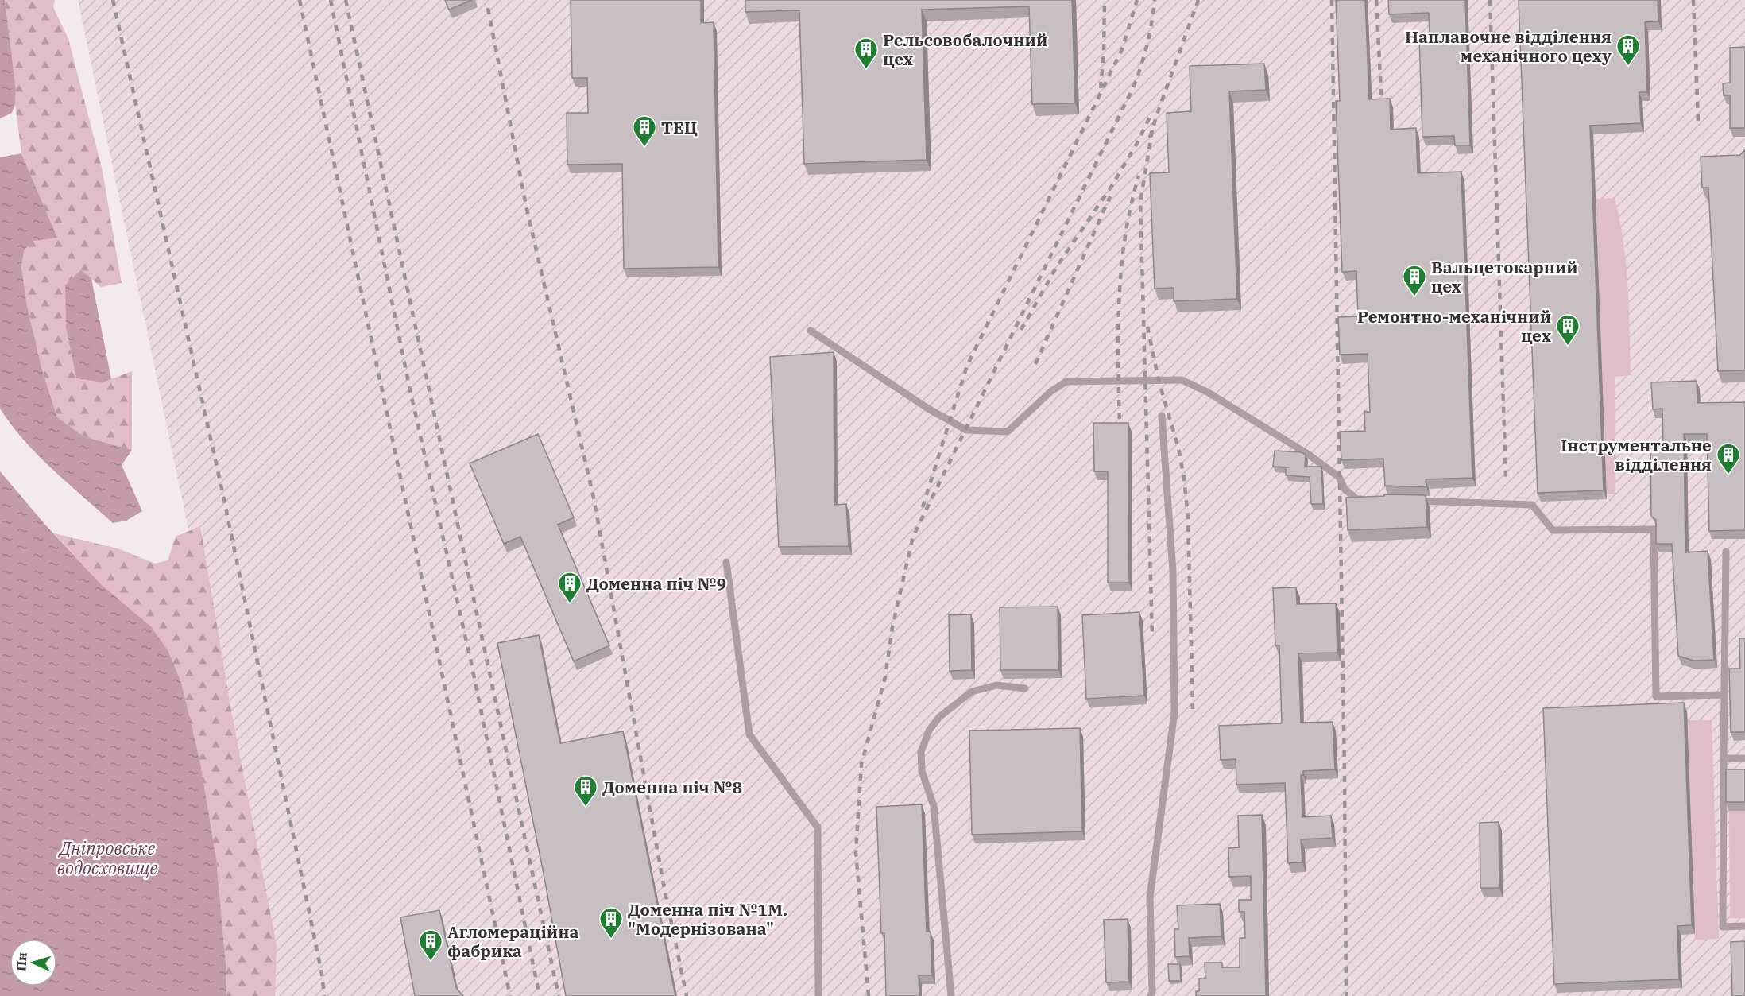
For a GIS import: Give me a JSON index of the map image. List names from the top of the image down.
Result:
{
  "water": ["Дніпровське водосховище"],
  "places": {
    "building": [
      "Наплавочне відділення механічного цеху",
      "Рельсовобалочний цех",
      "ТЕЦ",
      "Вальцетокарний цех",
      "Ремонтно-механічний цех",
      "Інструментальне відділення",
      "Доменна піч №9",
      "Доменна піч №8",
      "Доменна піч №1М. \"Модернізована\"",
      "Агломераційна фабрика"
    ]
  },
  "north": "left"
}
